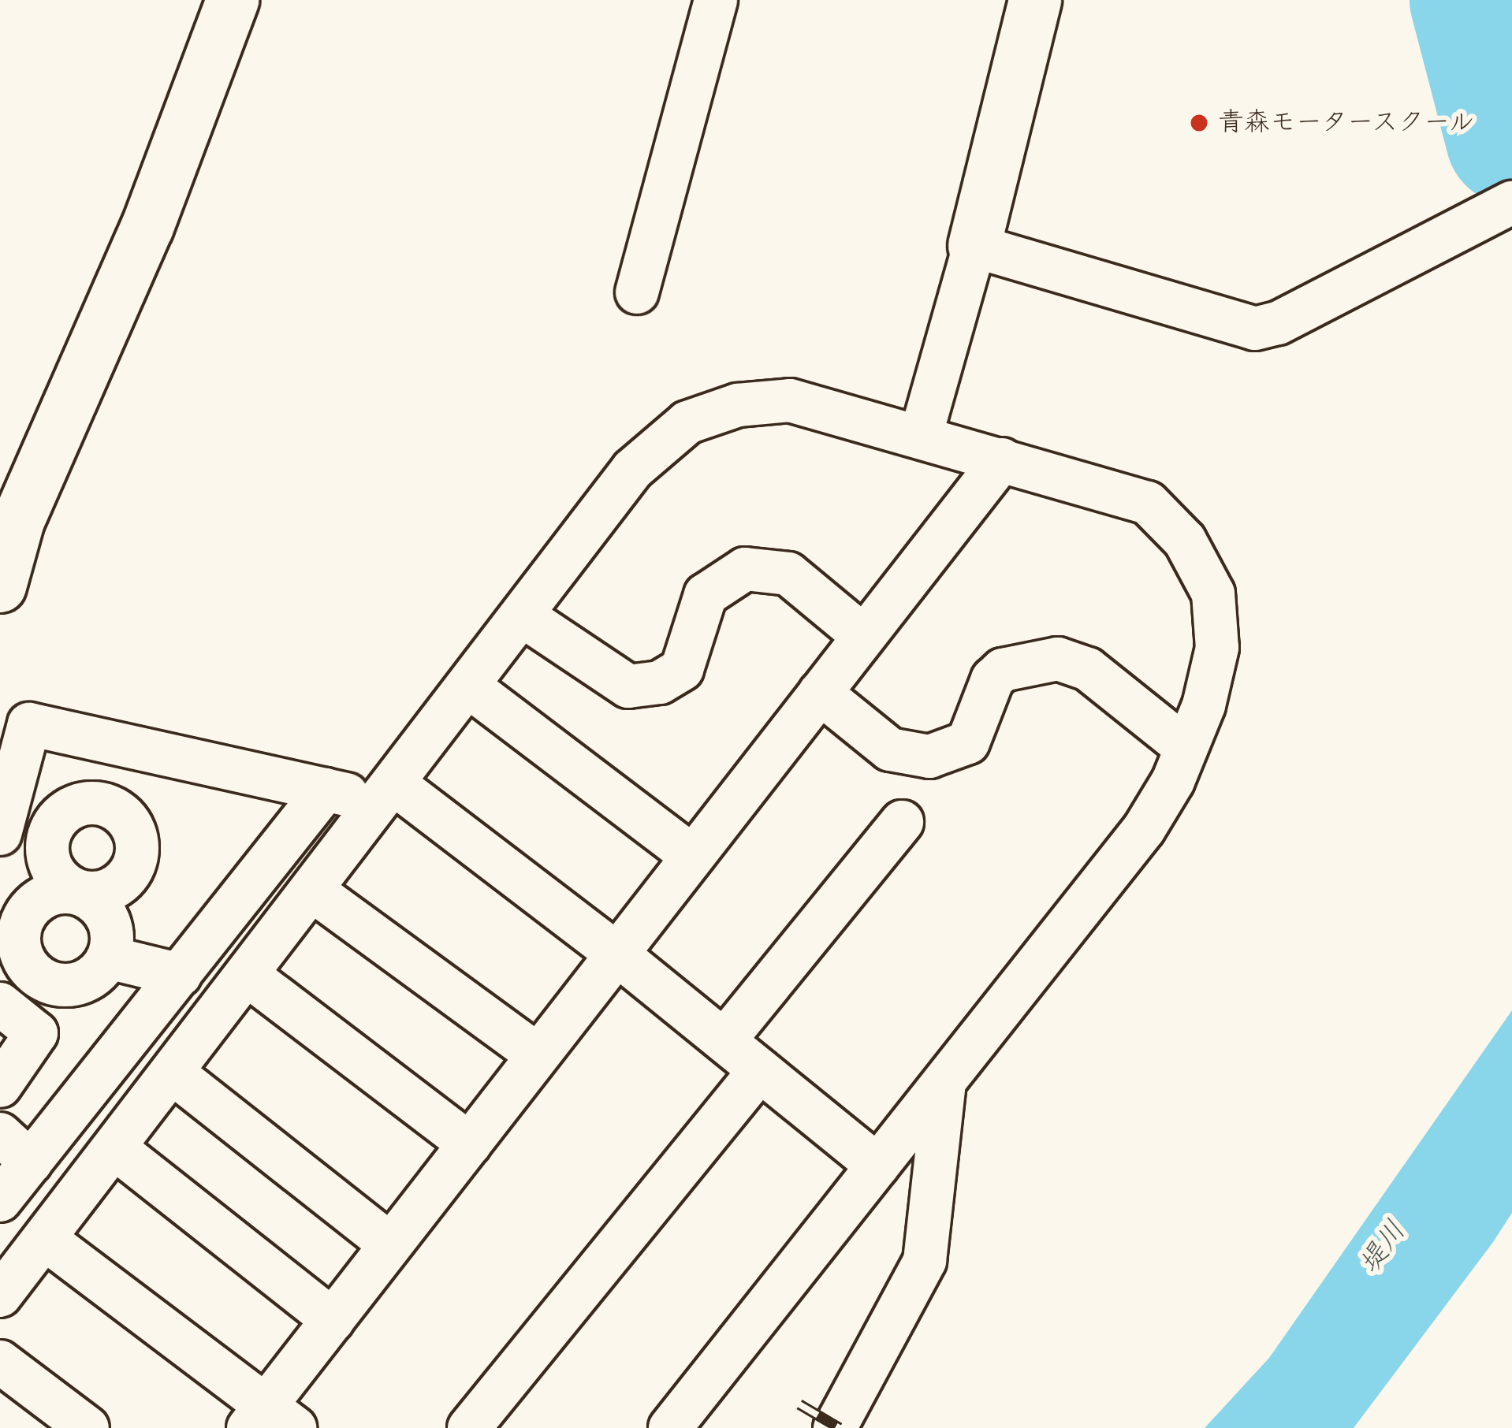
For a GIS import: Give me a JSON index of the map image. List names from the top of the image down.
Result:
{
  "water": ["堤川"],
  "places": ["青森モータースクール"]
}
